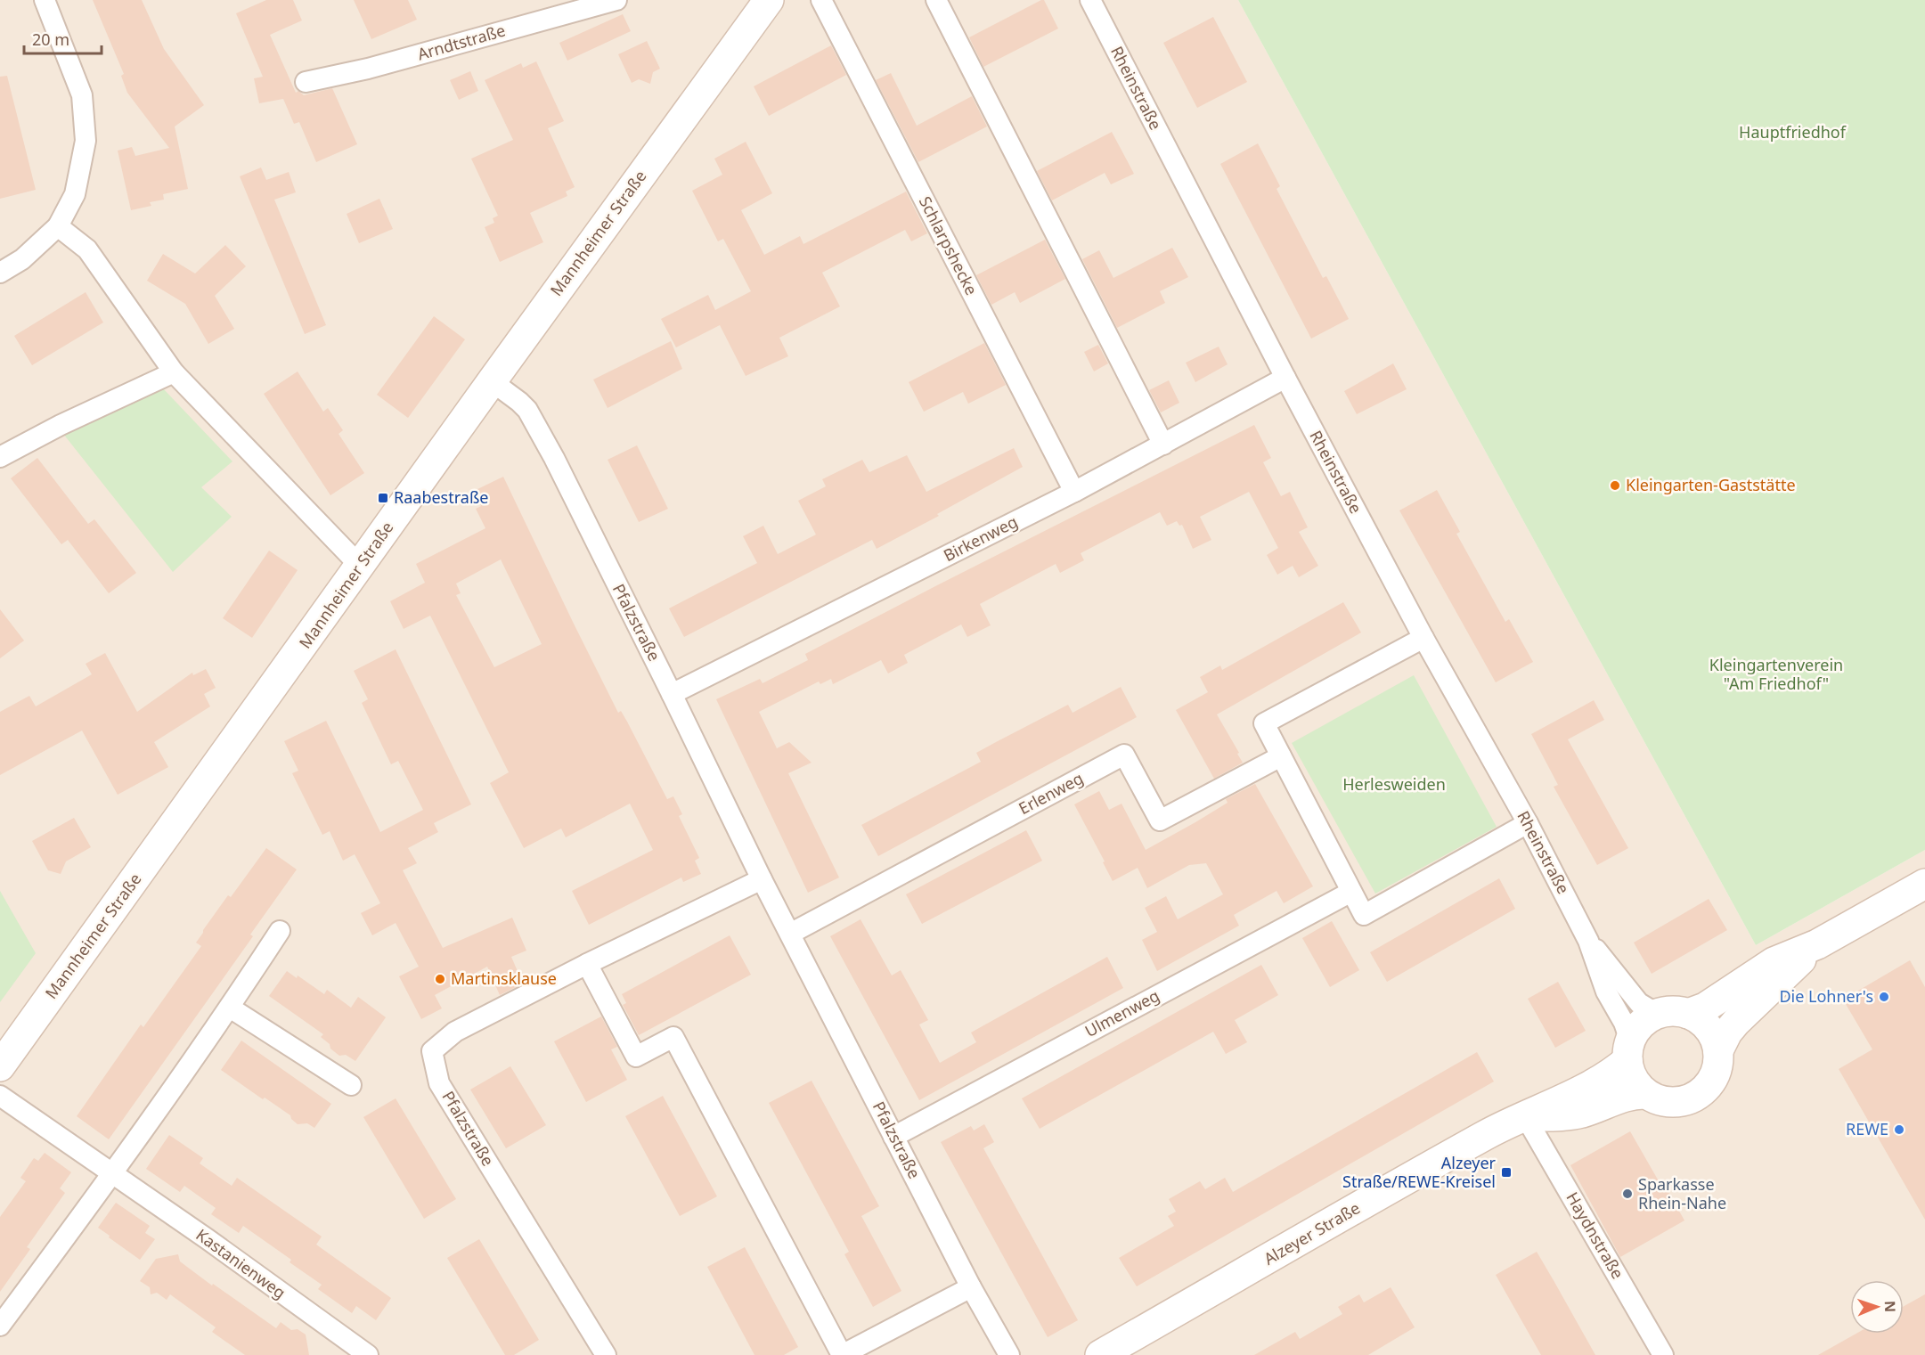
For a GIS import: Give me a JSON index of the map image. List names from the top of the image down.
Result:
{
  "streets": {
    "main road": ["Mannheimer Straße", "Alzeyer Straße"],
    "street": [
      "Arndtstraße",
      "Rheinstraße",
      "Schlarpshecke",
      "Birkenweg",
      "Pfalzstraße",
      "Erlenweg",
      "Ulmenweg",
      "Haydnstraße",
      "Kastanienweg"
    ]
  },
  "crossings": [
    ["Rheinstraße", "Birkenweg"],
    ["Rheinstraße", "Alzeyer Straße"],
    ["Mannheimer Straße", "Pfalzstraße"],
    ["Schlarpshecke", "Birkenweg"],
    ["Birkenweg", "Pfalzstraße"],
    ["Pfalzstraße", "Erlenweg"],
    ["Pfalzstraße", "Ulmenweg"],
    ["Alzeyer Straße", "Haydnstraße"]
  ],
  "parks": ["Hauptfriedhof", "Kleingartenverein \"Am Friedhof\"", "Herlesweiden"],
  "places": {
    "other": [
      "Kleingarten-Gaststätte",
      "Martinsklause",
      "Die Lohner's",
      "REWE",
      "Sparkasse Rhein-Nahe"
    ],
    "transit": ["Raabestraße", "Alzeyer Straße/REWE-Kreisel"]
  },
  "scale_bar": "20 m",
  "north": "right"
}
